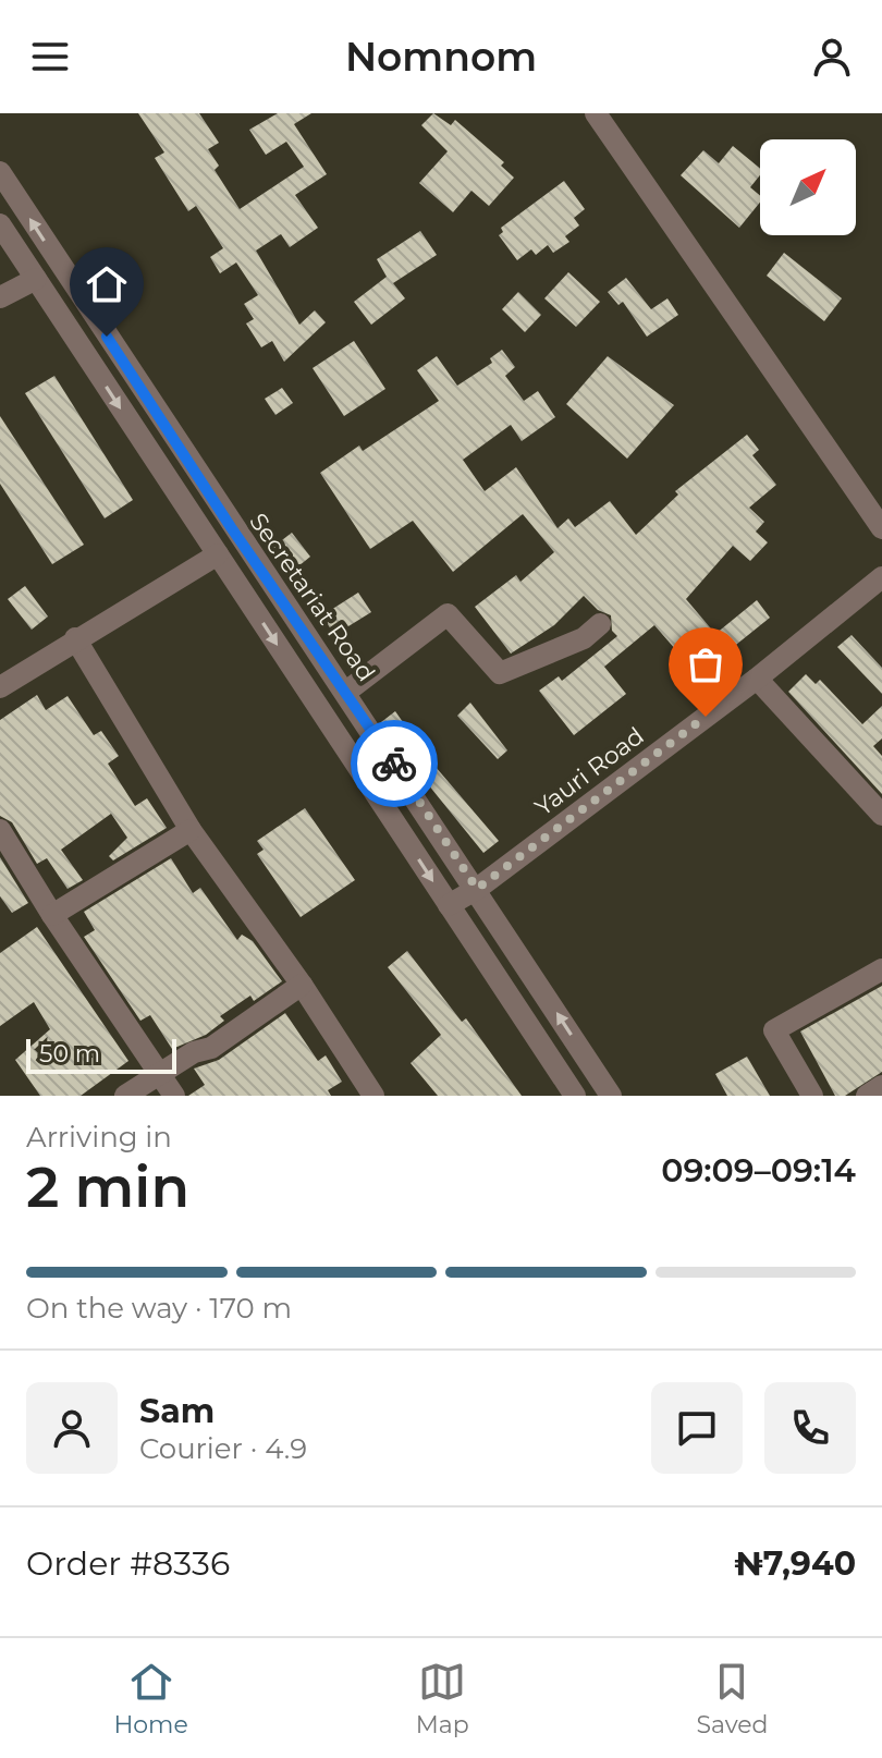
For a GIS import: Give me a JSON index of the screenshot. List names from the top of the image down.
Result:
{
  "streets": {
    "street": ["Secretariat Road", "Yauri Road"]
  },
  "crossings": [
    ["Secretariat Road", "Yauri Road"]
  ],
  "scale_bar": "50 m",
  "north": "top right",
  "page": {
    "header": "Nomnom",
    "scale": "50 m",
    "heading": ["2 min", "Arriving in", "09:09–09:14"],
    "panel": [
      "Sam",
      "Courier · 4.9",
      "Order #8336",
      "₦7,940"
    ],
    "bar": "On the way · 170 m",
    "tabs": ["Home", "Map", "Saved"]
  }
}
